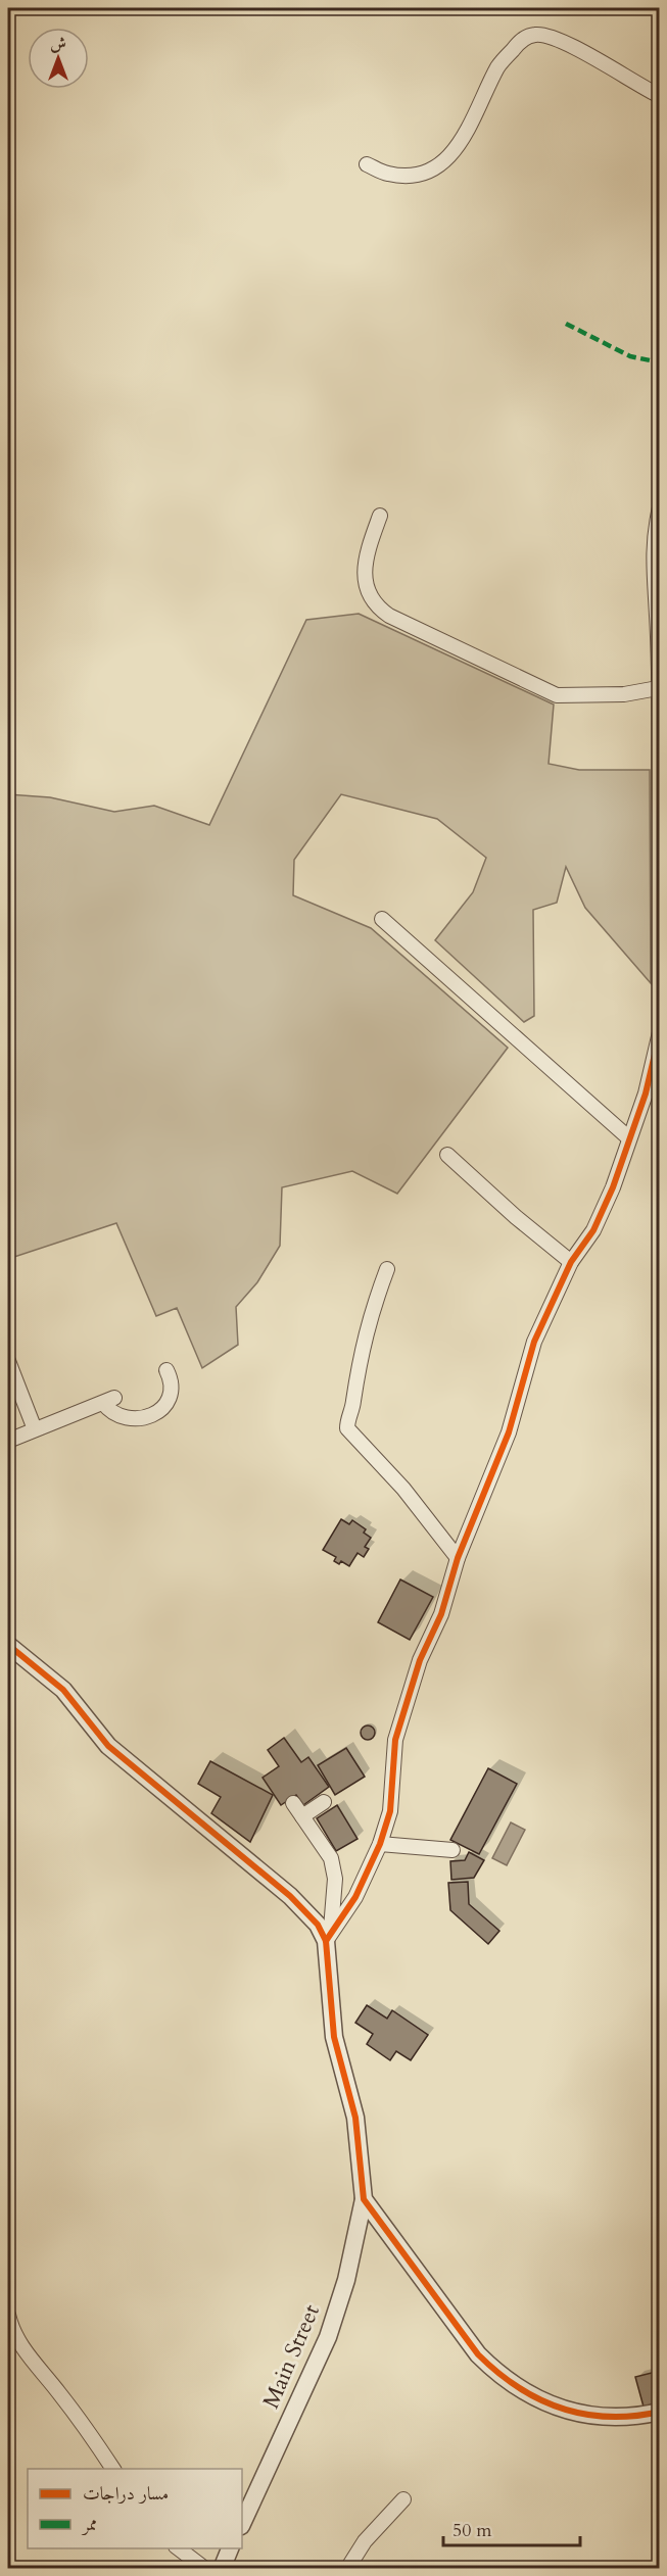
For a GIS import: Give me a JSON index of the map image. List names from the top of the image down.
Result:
{
  "streets": {
    "street": ["Main Street"]
  },
  "legend": ["مسار دراجات", "ممر"],
  "scale_bar": "50 m",
  "north": "top"
}
